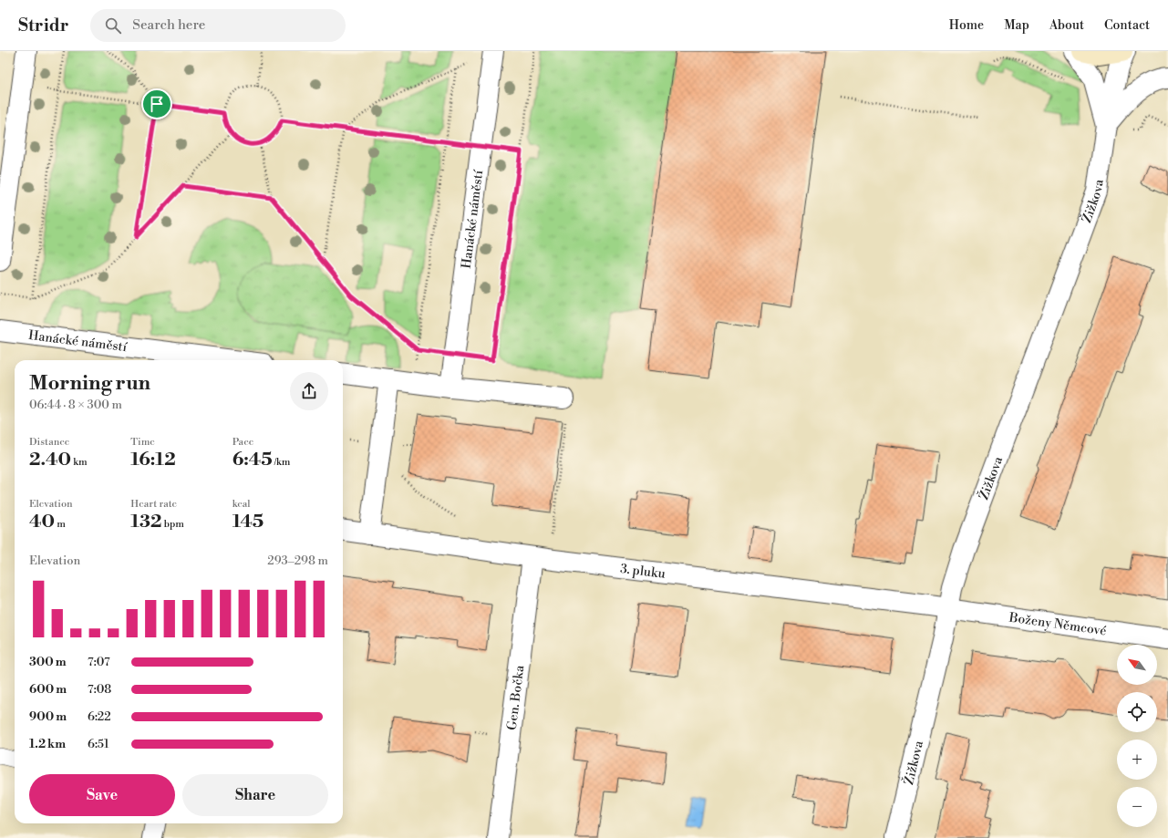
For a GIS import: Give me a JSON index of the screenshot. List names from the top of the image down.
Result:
{
  "streets": {
    "street": [
      "Žižkova",
      "Hanácké náměstí",
      "3. pluku",
      "Boženy Němcové",
      "Gen. Bočka"
    ]
  },
  "crossings": [
    ["Žižkova", "3. pluku"],
    ["Žižkova", "Boženy Němcové"],
    ["3. pluku", "Boženy Němcové"],
    ["3. pluku", "Gen. Bočka"]
  ],
  "north": "top left",
  "page": {
    "header": "Stridr",
    "search": "Search here",
    "nav": [
      "Home",
      "Map",
      "About",
      "Contact"
    ],
    "heading": ["Morning run", "06:44 · 8 × 300 m"],
    "stats": [
      ["Distance", "2.40 km"],
      ["Time", "16:12"],
      ["Pace", "6:45 /km"],
      ["Elevation", "40 m"],
      ["Heart rate", "132 bpm"],
      ["kcal", "145"]
    ],
    "chart": ["Elevation", "293–298 m"],
    "map_buttons": ["+", "−"],
    "list": [
      {
        "name": "300 m",
        "note": "7:07"
      },
      {
        "name": "600 m",
        "note": "7:08"
      },
      {
        "name": "900 m",
        "note": "6:22"
      },
      {
        "name": "1.2 km",
        "note": "6:51"
      }
    ],
    "buttons": ["Save", "Share"]
  }
}
